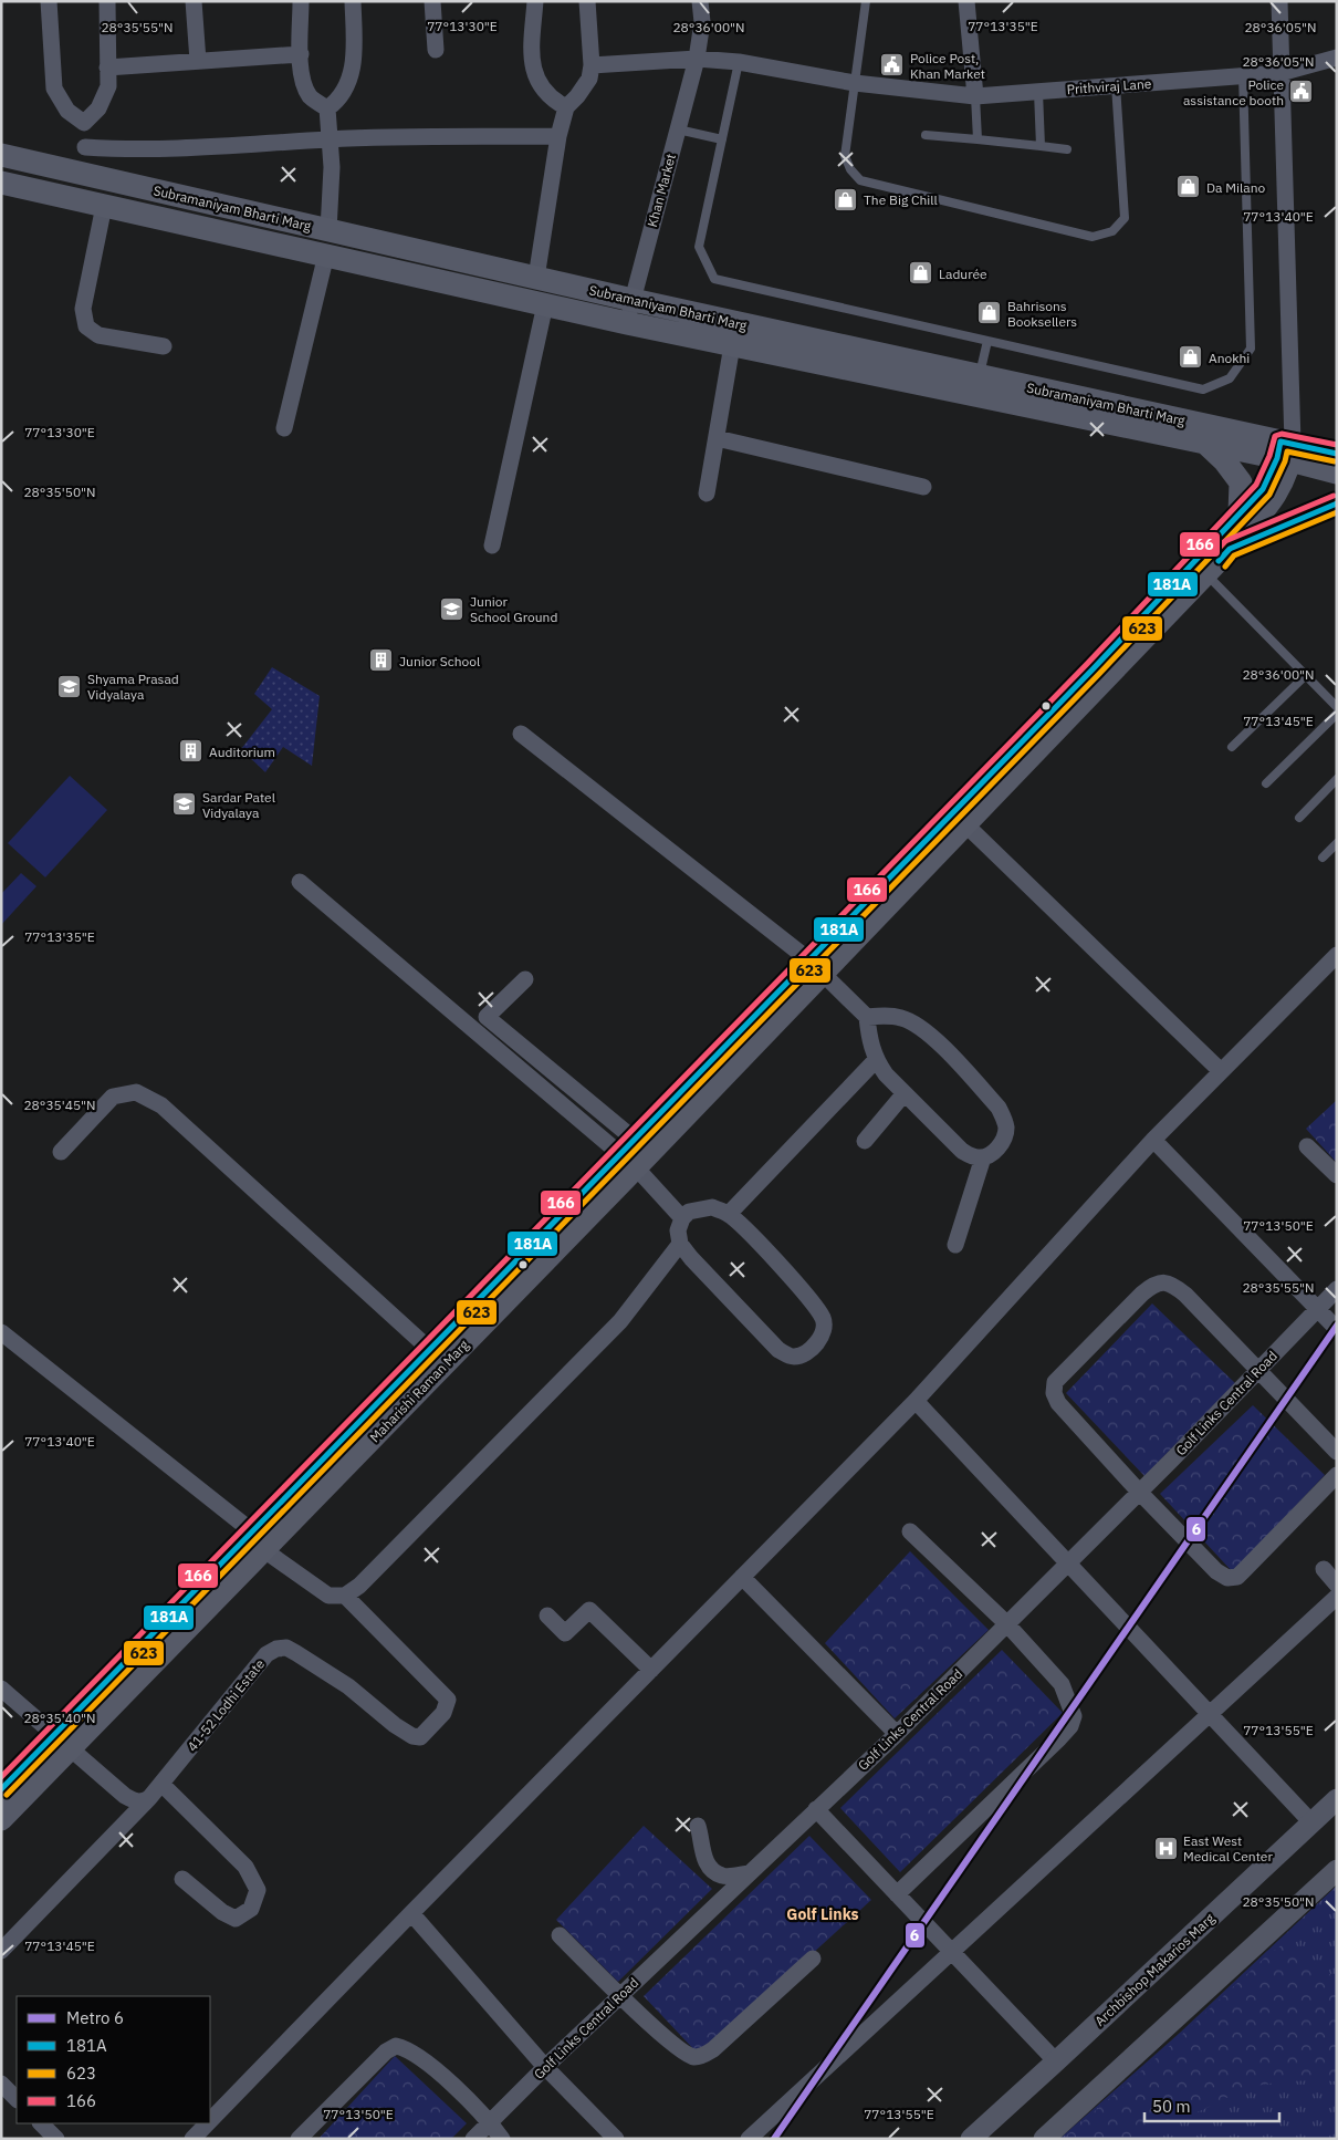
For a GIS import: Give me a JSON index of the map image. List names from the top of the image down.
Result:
{
  "streets": {
    "main road": ["Subramaniyam Bharti Marg", "Maharishi Raman Marg"],
    "street": [
      "Prithviraj Lane",
      "Khan Market",
      "Golf Links Central Road",
      "41-52 Lodhi Estate",
      "Archbishop Makarios Marg"
    ]
  },
  "crossings": [
    ["Prithviraj Lane", "Khan Market"],
    ["Khan Market", "Subramaniyam Bharti Marg"],
    ["Subramaniyam Bharti Marg", "Maharishi Raman Marg"]
  ],
  "districts": ["Golf Links"],
  "places": {
    "public building": ["Police Post, Khan Market", "Police assistance booth"],
    "shop": [
      "Da Milano",
      "The Big Chill",
      "Ladurée",
      "Bahrisons Booksellers",
      "Anokhi"
    ],
    "school or university": ["Junior School Ground", "Shyama Prasad Vidyalaya", "Sardar Patel Vidyalaya"],
    "building": ["Junior School", "Auditorium"],
    "hospital": ["East West Medical Center"]
  },
  "lines": [
    "transit line 166",
    "transit line 181A",
    "transit line 623",
    "metro line 6"
  ],
  "legend": [
    "Metro 6",
    "181A",
    "623",
    "166"
  ],
  "scale_bar": "50 m",
  "coordinates": [
    "77°13'30\"E",
    "77°13'35\"E",
    "28°35'55\"N",
    "28°36'00\"N",
    "28°36'05\"N",
    "77°13'40\"E",
    "28°35'50\"N",
    "77°13'45\"E",
    "28°35'45\"N",
    "77°13'50\"E",
    "28°35'40\"N",
    "77°13'55\"E"
  ]
}
